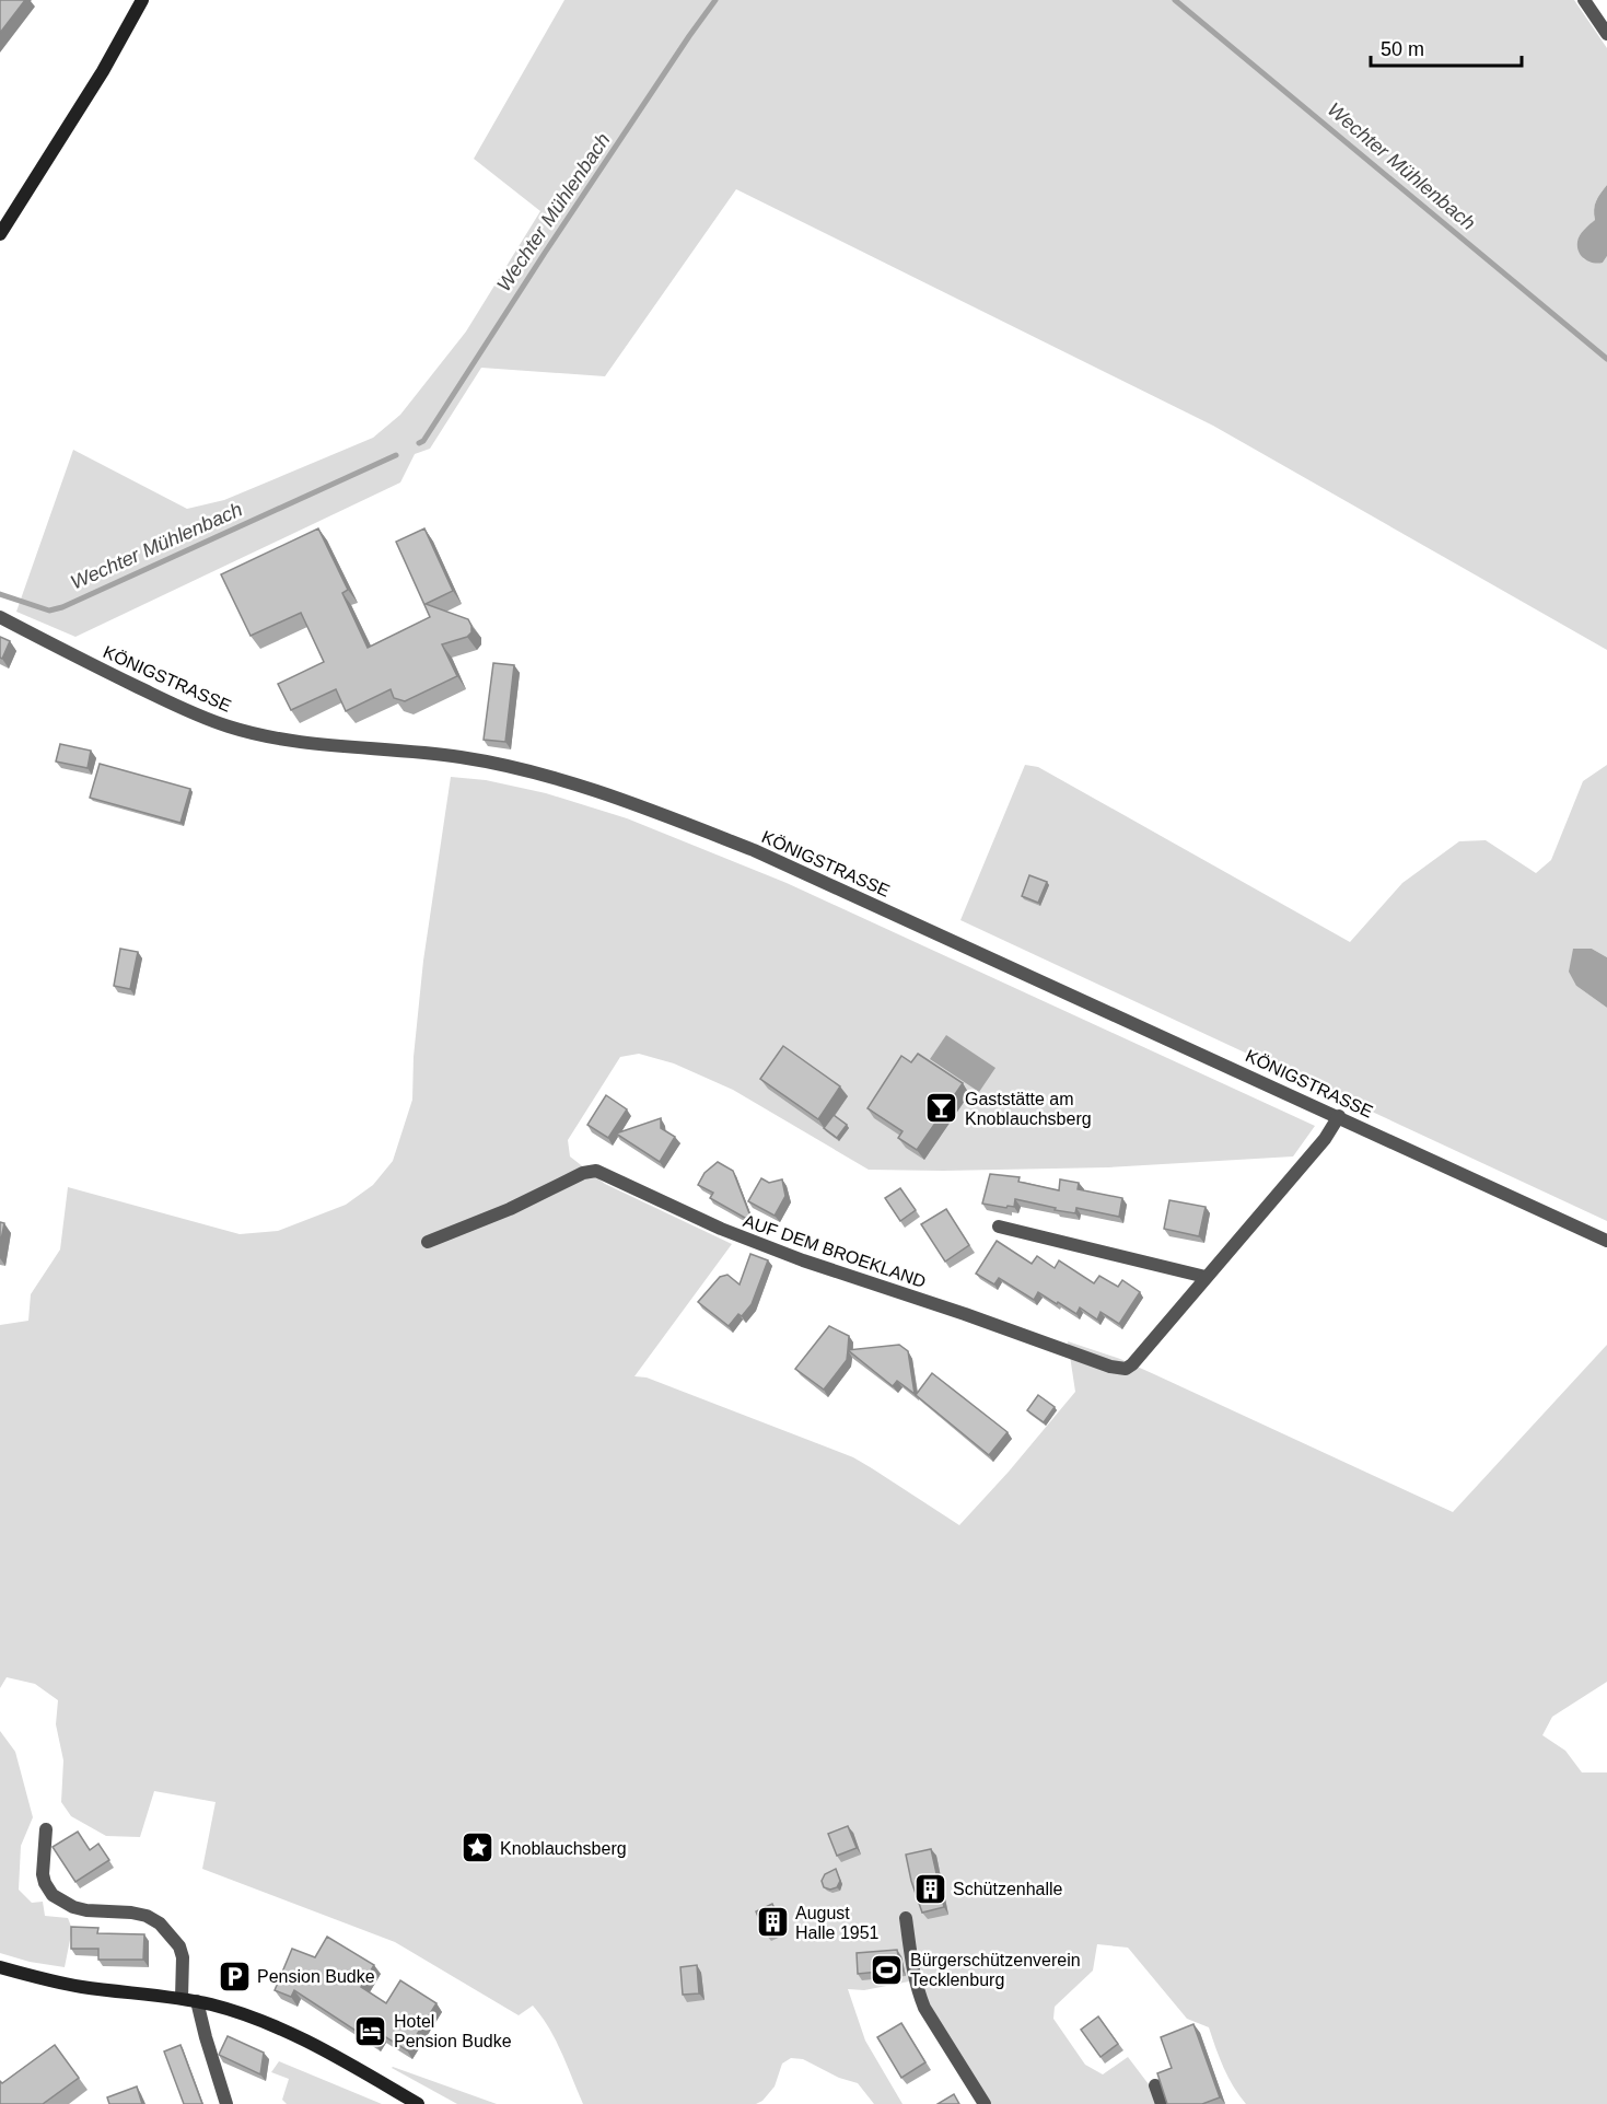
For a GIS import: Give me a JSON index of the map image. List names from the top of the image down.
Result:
{
  "streets": {
    "street": ["KÖNIGSTRASSE", "AUF DEM BROEKLAND"]
  },
  "crossings": [
    ["KÖNIGSTRASSE", "AUF DEM BROEKLAND"]
  ],
  "water": ["Wechter Mühlenbach"],
  "places": {
    "bar": ["Gaststätte am Knoblauchsberg"],
    "place": ["Knoblauchsberg"],
    "building": ["Schützenhalle", "August Halle 1951"],
    "sports": ["Bürgerschützenverein Tecklenburg"],
    "parking": ["Pension Budke"],
    "hotel": ["Hotel Pension Budke"]
  },
  "scale_bar": "50 m"
}
